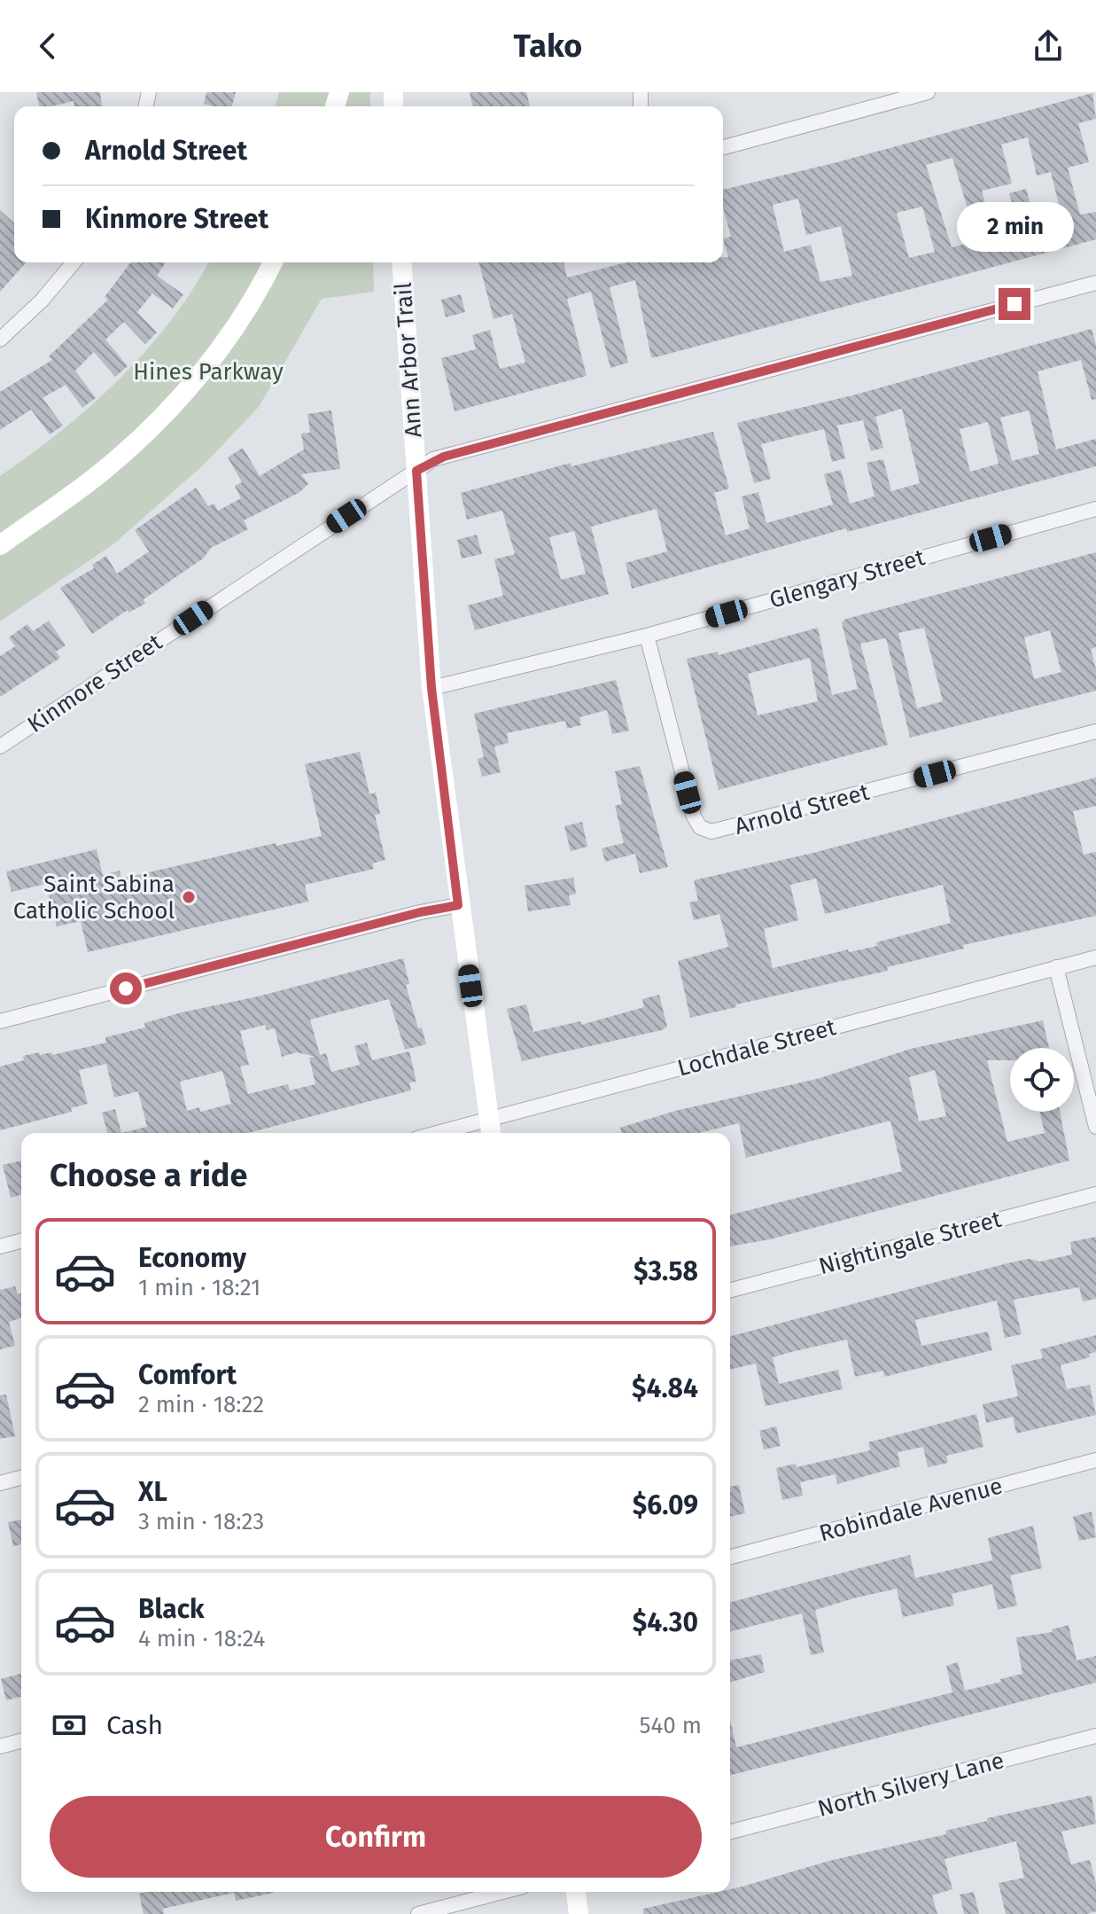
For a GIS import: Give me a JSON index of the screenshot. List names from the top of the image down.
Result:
{
  "streets": {
    "street": [
      "Ann Arbor Trail",
      "Glengary Street",
      "Kinmore Street",
      "Arnold Street",
      "Lochdale Street",
      "Nightingale Street",
      "Robindale Avenue",
      "North Silvery Lane"
    ]
  },
  "crossings": [
    ["Ann Arbor Trail", "Glengary Street"],
    ["Ann Arbor Trail", "Kinmore Street"],
    ["Ann Arbor Trail", "Lochdale Street"],
    ["Glengary Street", "Arnold Street"]
  ],
  "parks": ["Hines Parkway"],
  "places": ["Saint Sabina Catholic School"],
  "page": {
    "header": "Tako",
    "banner": ["Arnold Street", "Kinmore Street"],
    "bubble": "2 min",
    "heading": "Choose a ride",
    "list": [
      {
        "name": "Economy",
        "note": "1 min · 18:21",
        "value": "$3.58"
      },
      {
        "name": "Comfort",
        "note": "2 min · 18:22",
        "value": "$4.84"
      },
      {
        "name": "XL",
        "note": "3 min · 18:23",
        "value": "$6.09"
      },
      {
        "name": "Black",
        "note": "4 min · 18:24",
        "value": "$4.30"
      }
    ],
    "pay": ["Cash", "540 m"],
    "buttons": "Confirm"
  }
}
